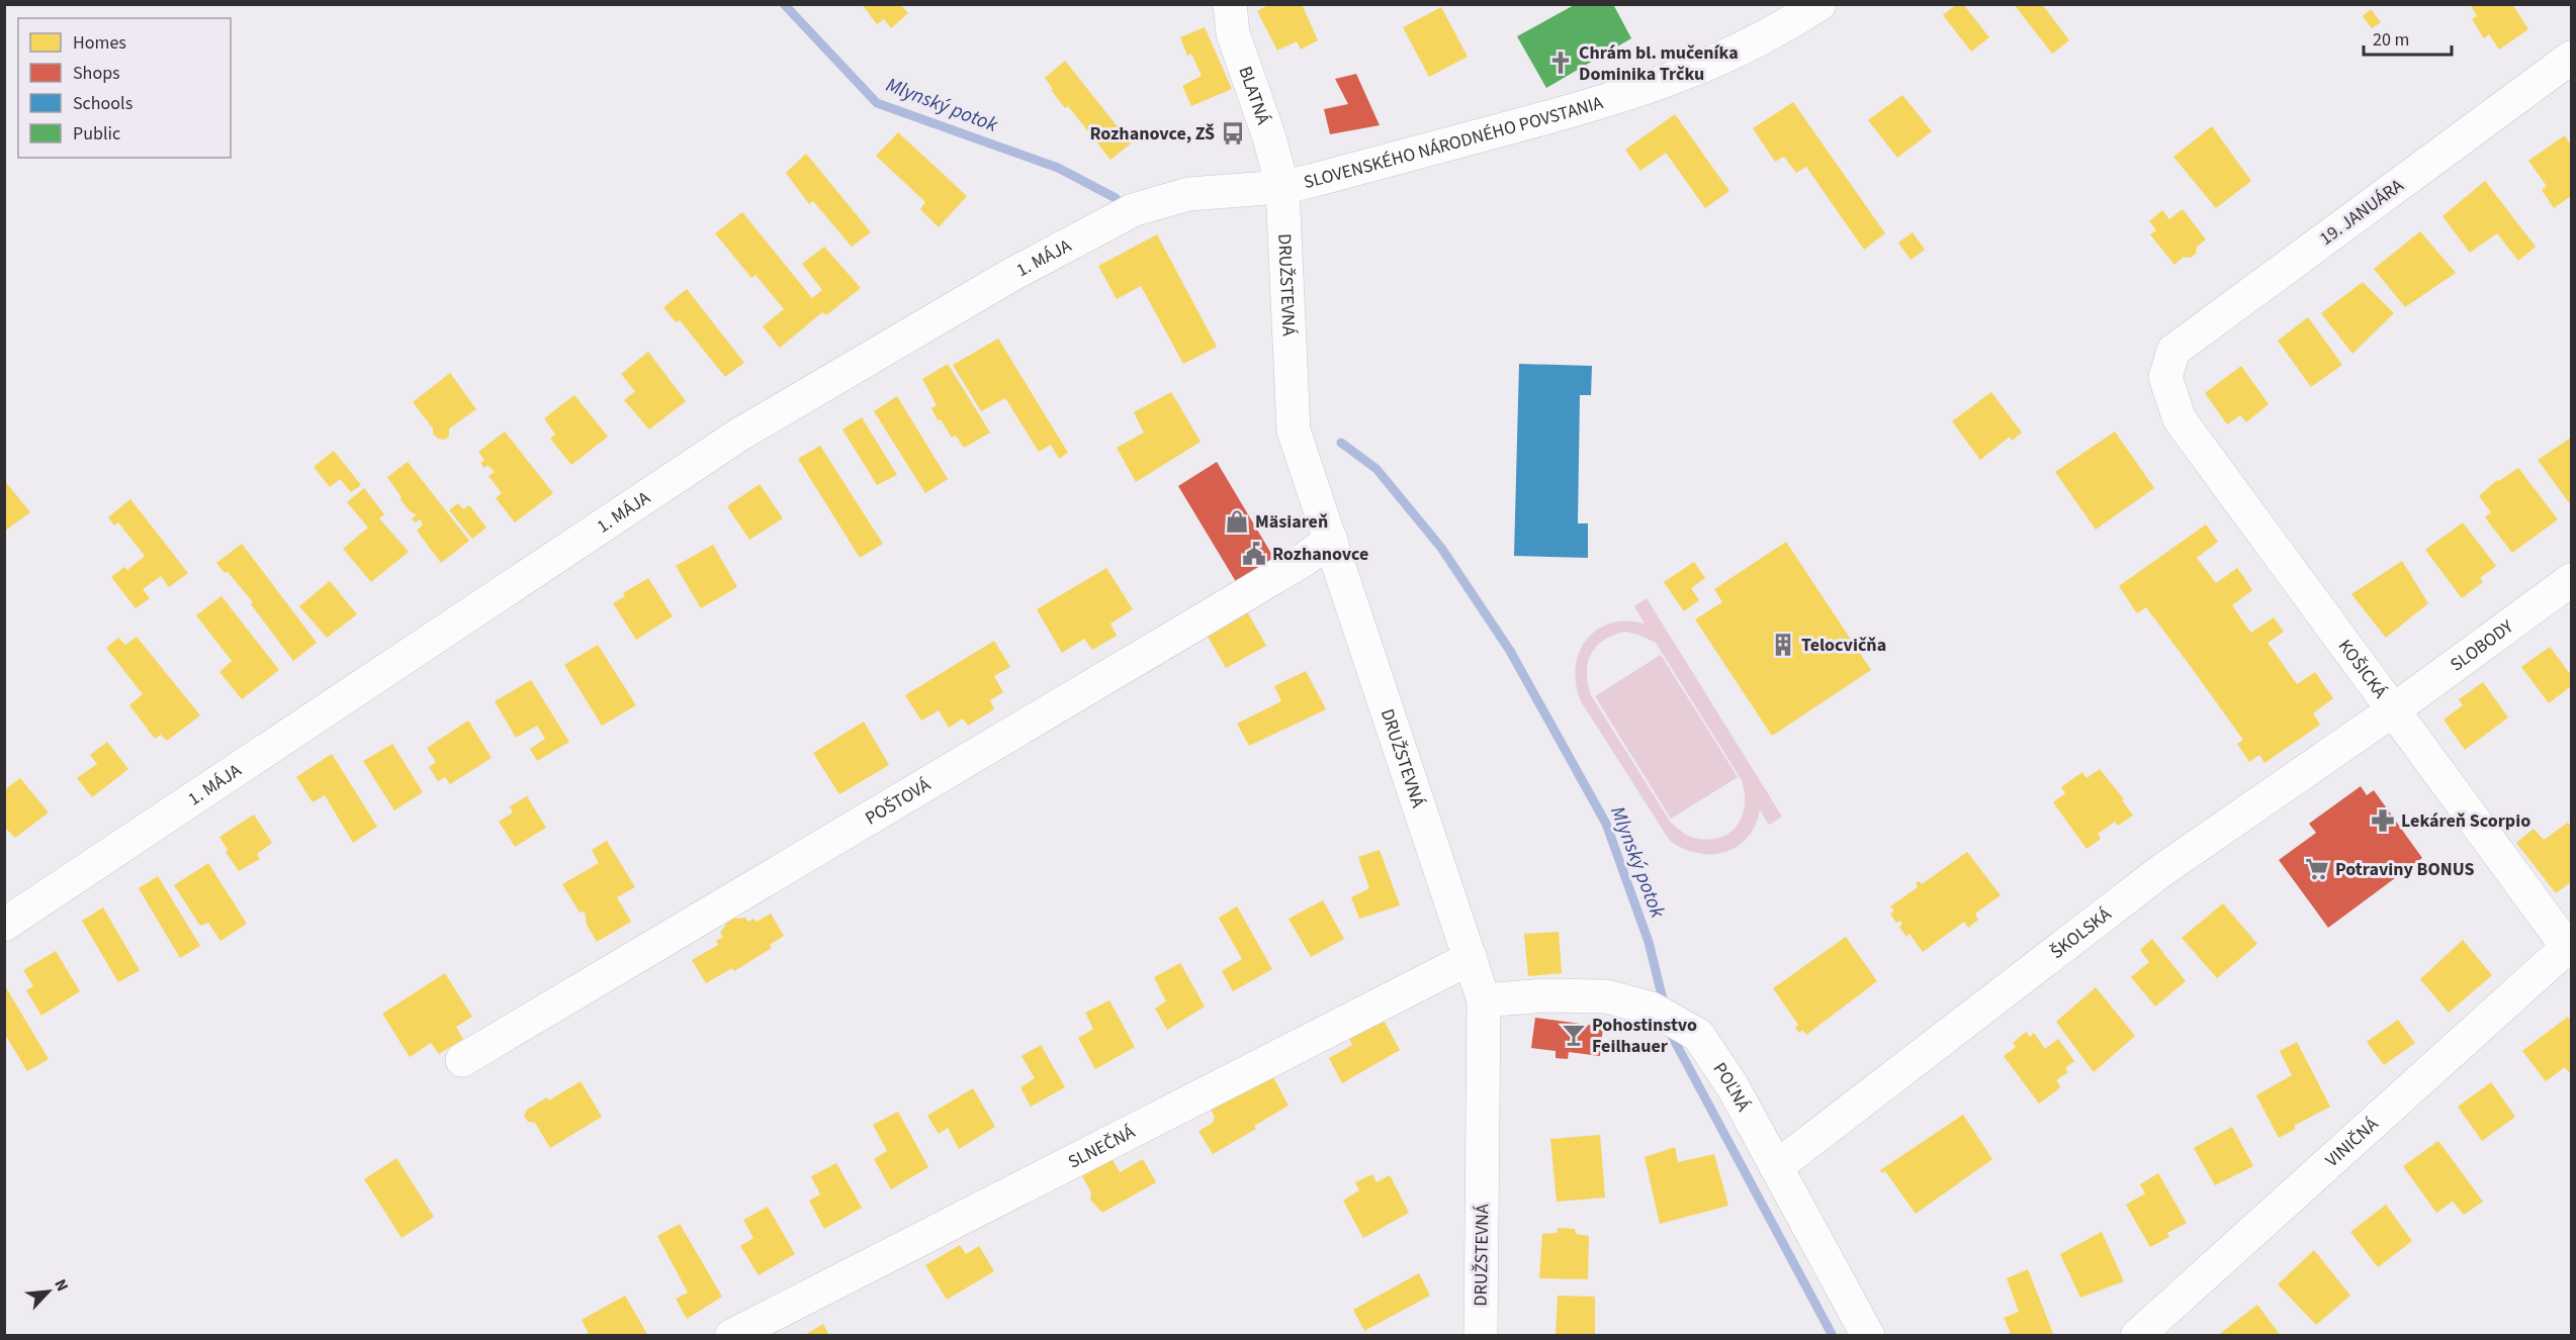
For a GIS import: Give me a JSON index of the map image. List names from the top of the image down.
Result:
{
  "streets": {
    "street": [
      "BLATNÁ",
      "SLOVENSKÉHO NÁRODNÉHO POVSTANIA",
      "19. JANUÁRA",
      "1. MÁJA",
      "DRUŽSTEVNÁ",
      "SLOBODY",
      "KOŠICKÁ",
      "POŠTOVÁ",
      "ŠKOLSKÁ",
      "POĽNÁ",
      "VINIČNÁ",
      "SLNEČNÁ"
    ]
  },
  "crossings": [
    ["BLATNÁ", "SLOVENSKÉHO NÁRODNÉHO POVSTANIA"],
    ["BLATNÁ", "1. MÁJA"],
    ["BLATNÁ", "DRUŽSTEVNÁ"],
    ["SLOVENSKÉHO NÁRODNÉHO POVSTANIA", "1. MÁJA"],
    ["SLOVENSKÉHO NÁRODNÉHO POVSTANIA", "DRUŽSTEVNÁ"],
    ["19. JANUÁRA", "KOŠICKÁ"],
    ["1. MÁJA", "DRUŽSTEVNÁ"],
    ["DRUŽSTEVNÁ", "POŠTOVÁ"],
    ["DRUŽSTEVNÁ", "POĽNÁ"],
    ["DRUŽSTEVNÁ", "SLNEČNÁ"],
    ["SLOBODY", "KOŠICKÁ"],
    ["SLOBODY", "ŠKOLSKÁ"],
    ["KOŠICKÁ", "ŠKOLSKÁ"],
    ["KOŠICKÁ", "VINIČNÁ"],
    ["ŠKOLSKÁ", "POĽNÁ"]
  ],
  "water": ["Mlynský potok"],
  "places": {
    "church": ["Chrám bl. mučeníka Dominika Trčku"],
    "bus stop": ["Rozhanovce, ZŠ"],
    "shop": ["Mäsiareň"],
    "public building": ["Rozhanovce"],
    "building": ["Telocvičňa"],
    "pharmacy": ["Lekáreň Scorpio"],
    "supermarket": ["Potraviny BONUS"],
    "bar": ["Pohostinstvo Feilhauer"]
  },
  "legend": [
    "Homes",
    "Shops",
    "Schools",
    "Public"
  ],
  "scale_bar": "20 m",
  "north": "top right"
}
